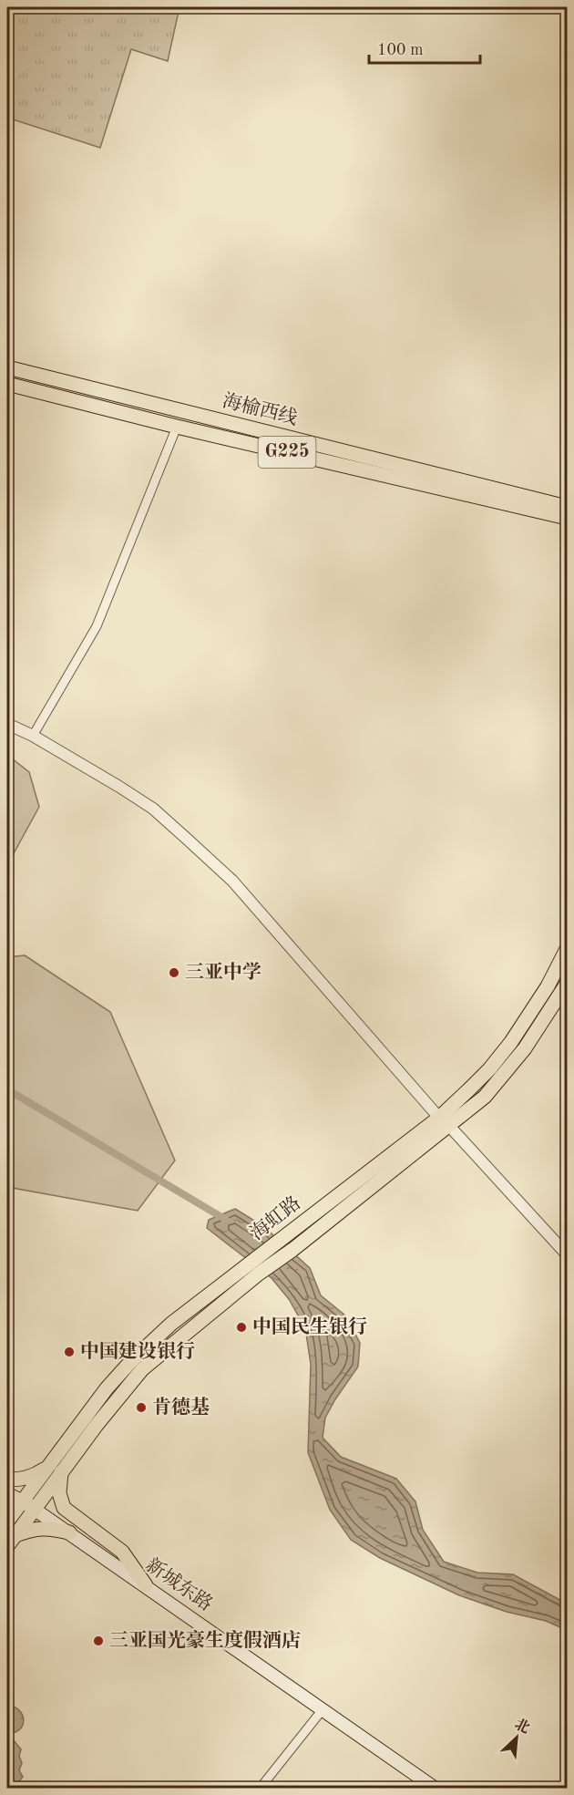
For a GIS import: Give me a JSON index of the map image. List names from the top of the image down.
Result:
{
  "streets": {
    "main road": [
      "海榆西线",
      "G225",
      "海虹路",
      "新城东路"
    ]
  },
  "crossings": [
    ["海虹路", "新城东路"]
  ],
  "places": [
    "三亚中学",
    "中国民生银行",
    "中国建设银行",
    "肯德基",
    "三亚国光豪生度假酒店"
  ],
  "scale_bar": "100 m",
  "north": "top right"
}
